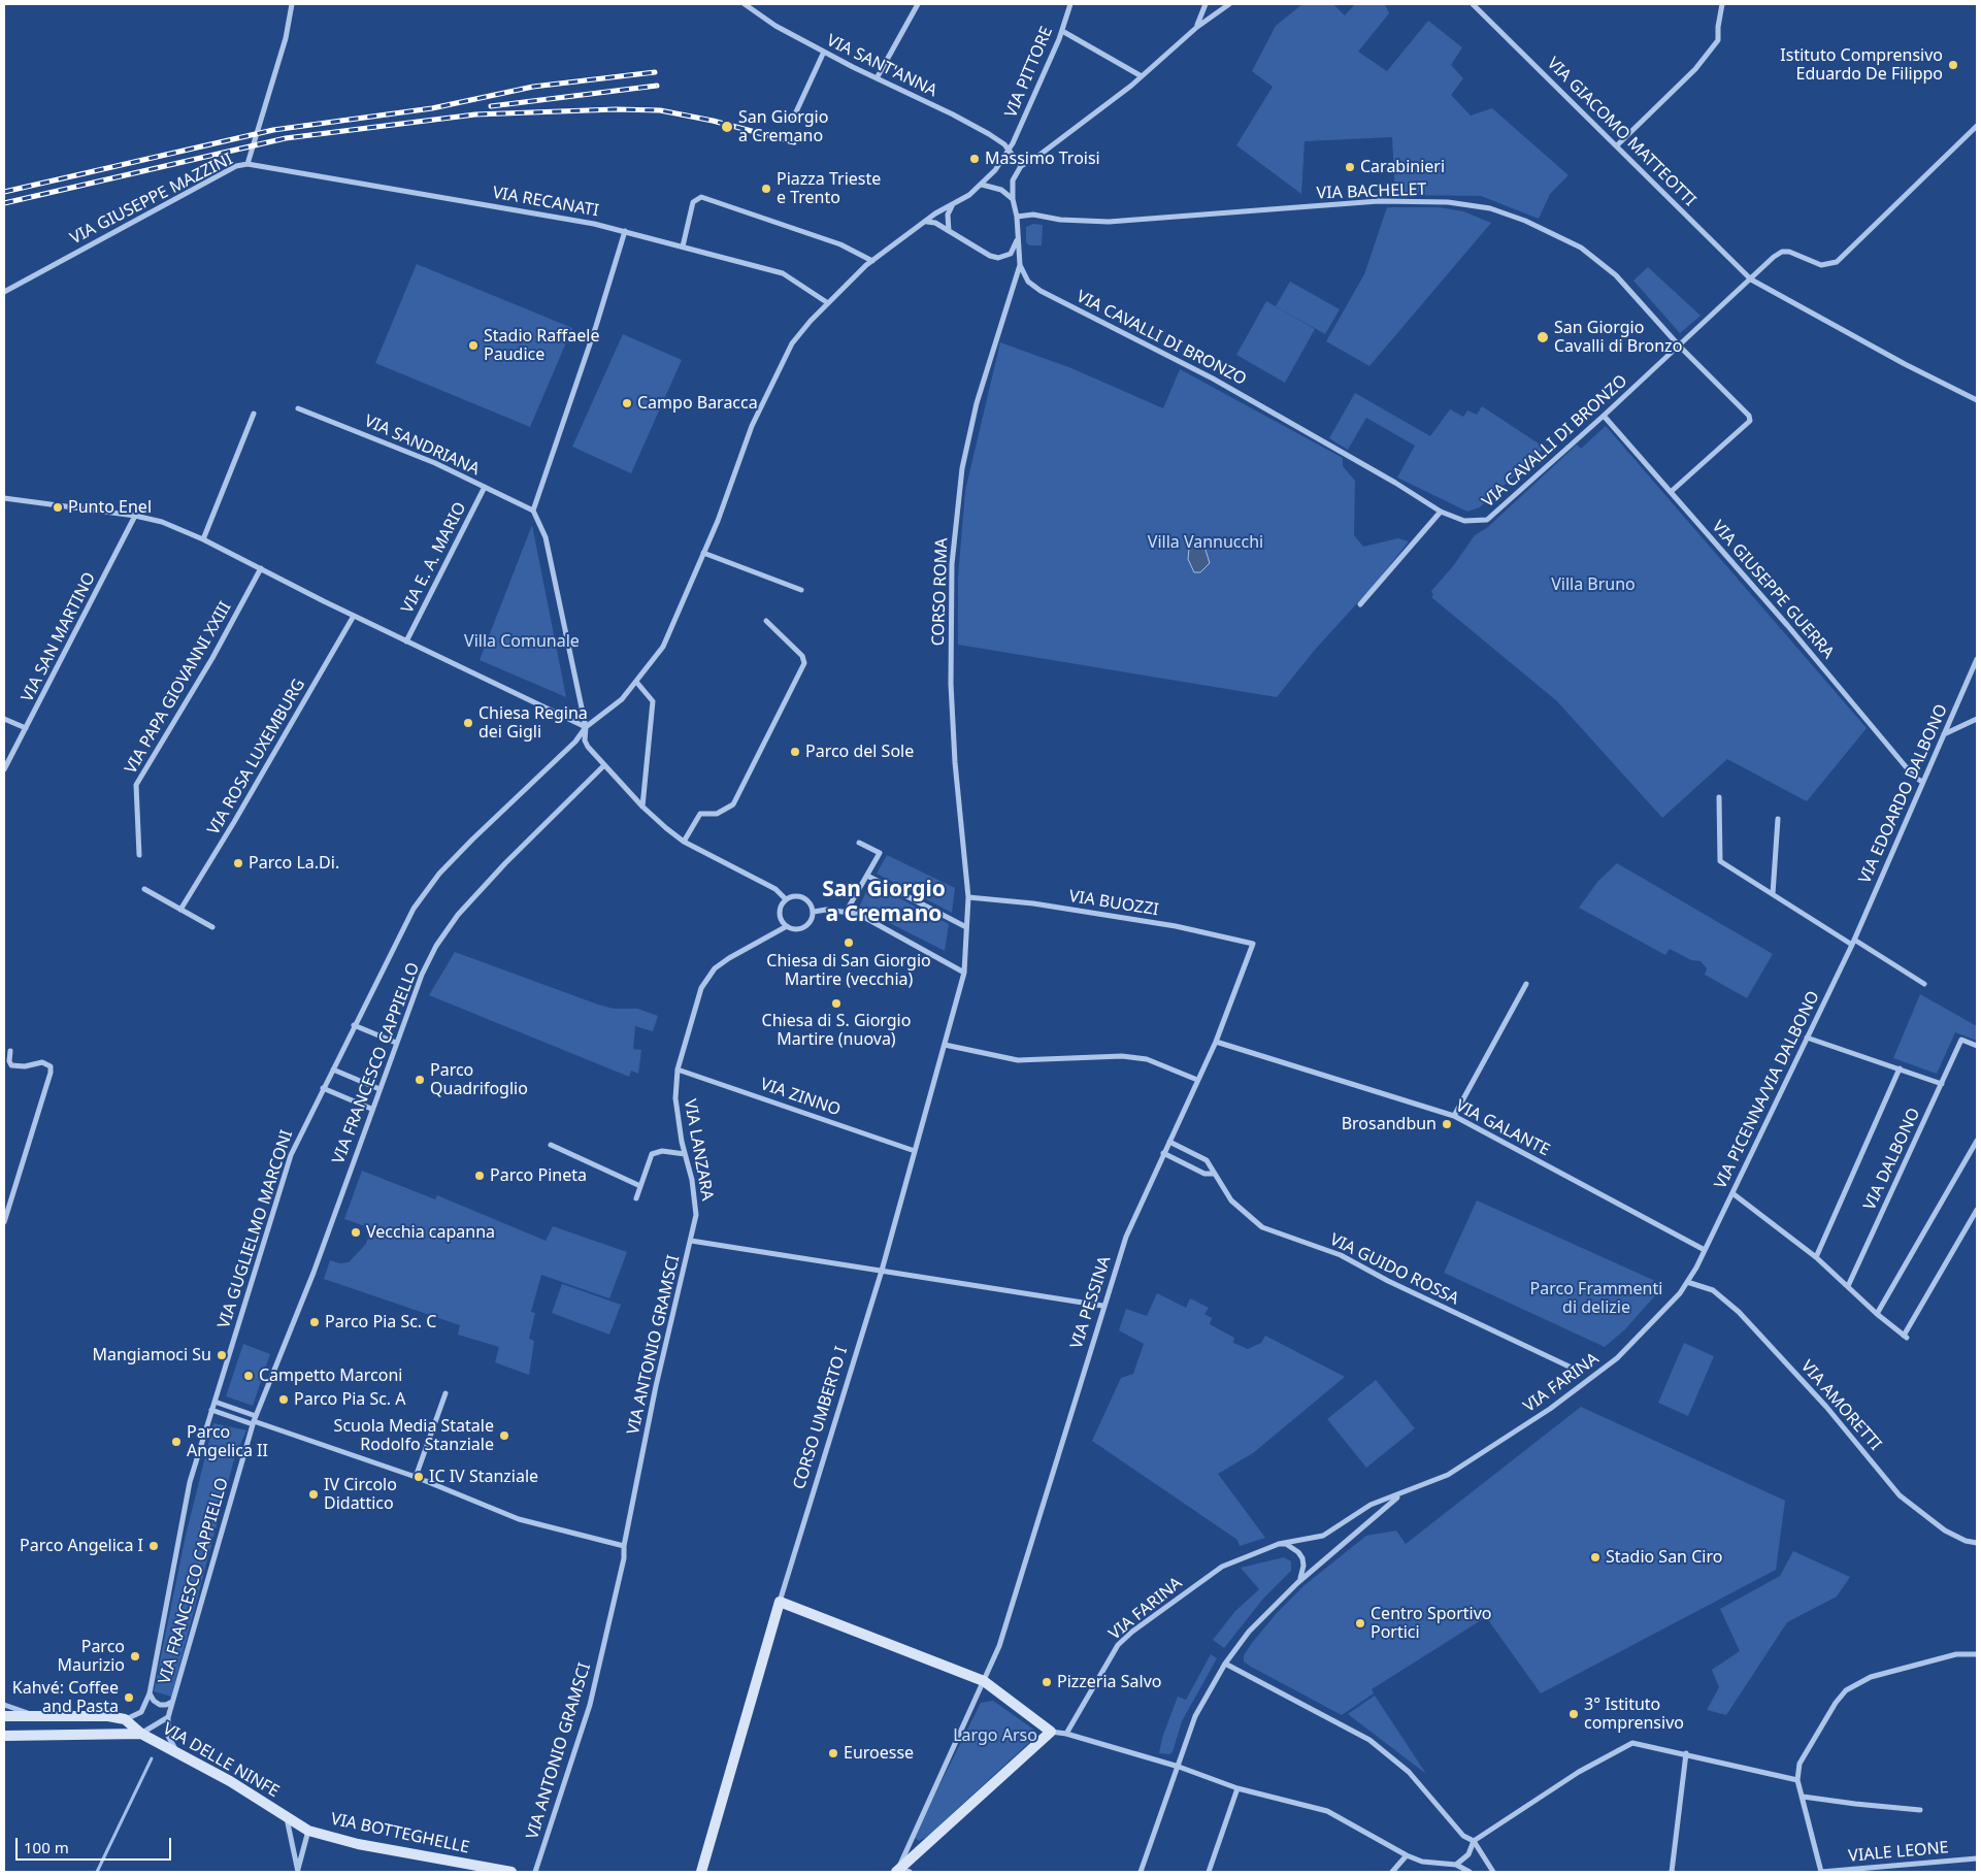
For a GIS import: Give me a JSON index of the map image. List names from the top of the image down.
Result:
{
  "streets": {
    "main road": ["CORSO UMBERTO I", "VIA DELLE NINFE", "VIA BOTTEGHELLE"],
    "street": [
      "VIA SANT'ANNA",
      "VIA PITTORE",
      "VIA GIACOMO MATTEOTTI",
      "VIA BACHELET",
      "VIA GIUSEPPE MAZZINI",
      "VIA RECANATI",
      "VIA CAVALLI DI BRONZO",
      "VIA SANDRIANA",
      "VIA E. A. MARIO",
      "VIA GIUSEPPE GUERRA",
      "CORSO ROMA",
      "VIA SAN MARTINO",
      "VIA PAPA GIOVANNI XXIII",
      "VIA ROSA LUXEMBURG",
      "VIA EDOARDO DALBONO",
      "VIA BUOZZI",
      "VIA FRANCESCO CAPPIELLO",
      "VIA PICENNA/VIA DALBONO",
      "VIA ZINNO",
      "VIA GALANTE",
      "VIA LANZARA",
      "VIA DALBONO",
      "VIA GUGLIELMO MARCONI",
      "VIA GUIDO ROSSA",
      "VIA PESSINA",
      "VIA ANTONIO GRAMSCI",
      "VIA FARINA",
      "VIA AMORETTI",
      "VIALE LEONE"
    ]
  },
  "crossings": [
    ["VIA SANT'ANNA", "VIA PITTORE"],
    ["VIA PITTORE", "VIA BACHELET"],
    ["VIA PITTORE", "VIA GUGLIELMO MARCONI"],
    ["VIA GIACOMO MATTEOTTI", "VIA CAVALLI DI BRONZO"],
    ["VIA BACHELET", "VIA CAVALLI DI BRONZO"],
    ["VIA BACHELET", "VIA GIUSEPPE GUERRA"],
    ["VIA BACHELET", "VIA GUGLIELMO MARCONI"],
    ["VIA GIUSEPPE MAZZINI", "VIA RECANATI"],
    ["VIA RECANATI", "VIA GUGLIELMO MARCONI"],
    ["VIA CAVALLI DI BRONZO", "VIA GIUSEPPE GUERRA"],
    ["VIA CAVALLI DI BRONZO", "CORSO ROMA"],
    ["VIA SANDRIANA", "VIA E. A. MARIO"],
    ["VIA GIUSEPPE GUERRA", "VIA EDOARDO DALBONO"],
    ["CORSO ROMA", "VIA BUOZZI"],
    ["CORSO ROMA", "CORSO UMBERTO I"],
    ["VIA EDOARDO DALBONO", "VIA PICENNA/VIA DALBONO"],
    ["VIA BUOZZI", "VIA PESSINA"],
    ["VIA PICENNA/VIA DALBONO", "VIA GALANTE"],
    ["VIA PICENNA/VIA DALBONO", "VIA FARINA"],
    ["VIA ZINNO", "VIA LANZARA"],
    ["VIA ZINNO", "CORSO UMBERTO I"],
    ["VIA GALANTE", "VIA PESSINA"],
    ["VIA GALANTE", "VIA FARINA"],
    ["VIA LANZARA", "VIA ANTONIO GRAMSCI"],
    ["VIA GUGLIELMO MARCONI", "VIA DELLE NINFE"],
    ["VIA GUIDO ROSSA", "VIA PESSINA"],
    ["VIA FARINA", "VIA AMORETTI"],
    ["VIA DELLE NINFE", "VIA BOTTEGHELLE"]
  ],
  "districts": ["San Giorgio a Cremano"],
  "parks": [
    "Villa Vannucchi",
    "Villa Bruno",
    "Villa Comunale",
    "Parco Frammenti di delizie",
    "Largo Arso"
  ],
  "places": [
    "Istituto Comprensivo Eduardo De Filippo",
    "San Giorgio a Cremano",
    "Massimo Troisi",
    "Carabinieri",
    "Piazza Trieste e Trento",
    "San Giorgio Cavalli di Bronzo",
    "Stadio Raffaele Paudice",
    "Campo Baracca",
    "Punto Enel",
    "Chiesa Regina dei Gigli",
    "Parco del Sole",
    "Parco La.Di.",
    "Chiesa di San Giorgio Martire (vecchia)",
    "Chiesa di S. Giorgio Martire (nuova)",
    "Parco Quadrifoglio",
    "Brosandbun",
    "Parco Pineta",
    "Vecchia capanna",
    "Parco Pia Sc. C",
    "Mangiamoci Su",
    "Campetto Marconi",
    "Parco Pia Sc. A",
    "Scuola Media Statale Rodolfo Stanziale",
    "Parco Angelica II",
    "IC IV Stanziale",
    "IV Circolo Didattico",
    "Parco Angelica I",
    "Stadio San Ciro",
    "Centro Sportivo Portici",
    "Parco Maurizio",
    "Pizzeria Salvo",
    "Kahvé: Coffee and Pasta",
    "3° Istituto comprensivo",
    "Euroesse"
  ],
  "scale_bar": "100 m"
}
